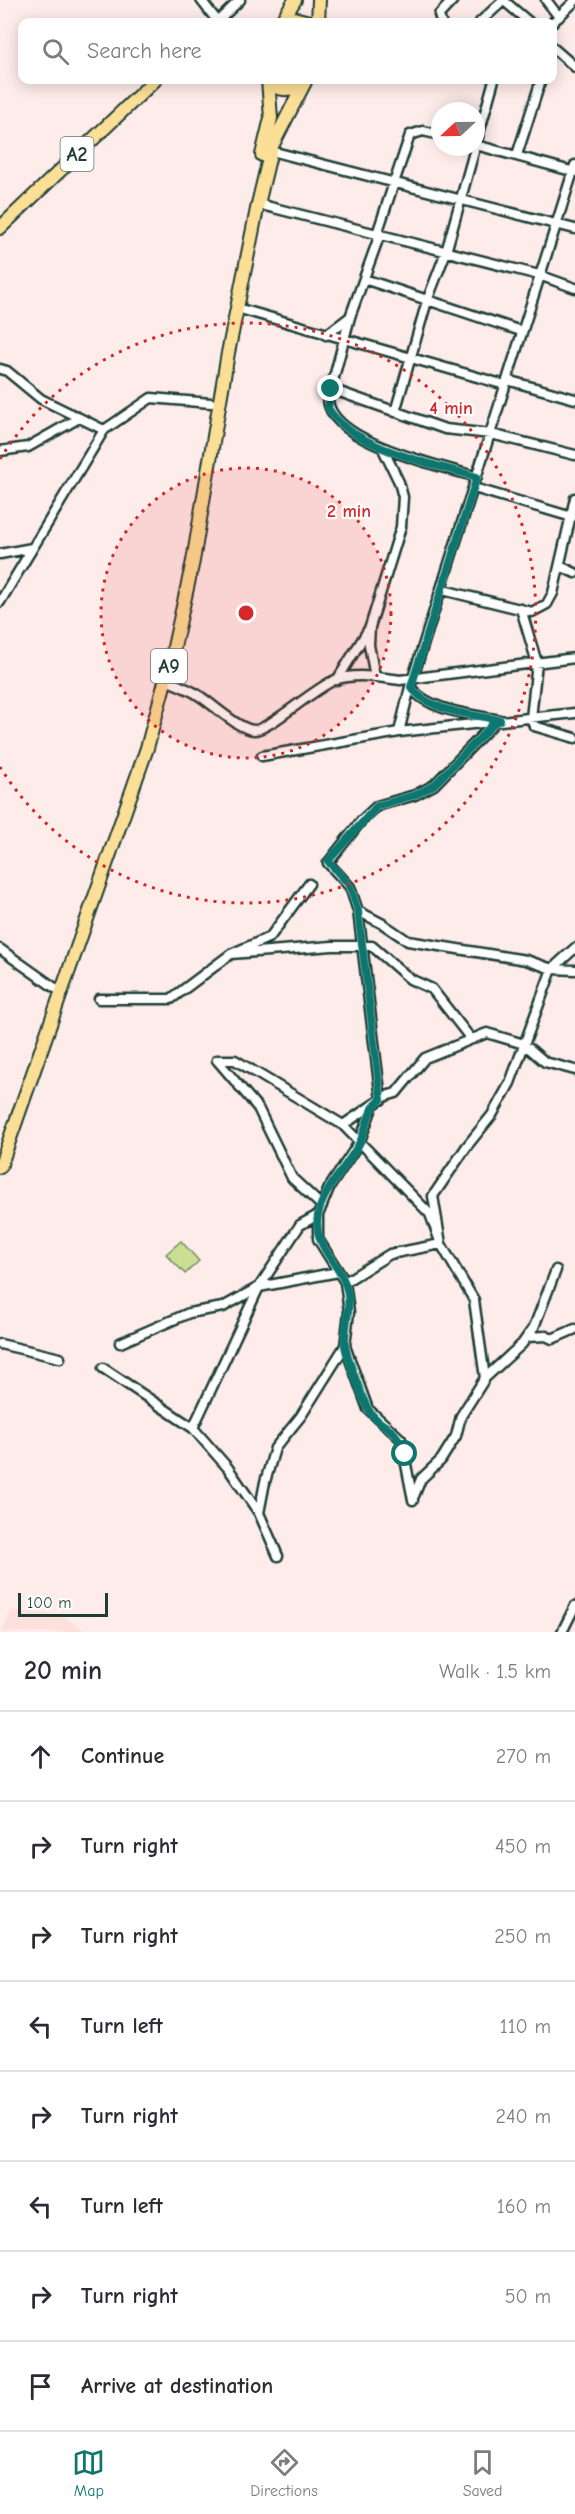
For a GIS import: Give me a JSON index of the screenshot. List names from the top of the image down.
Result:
{
  "streets": {
    "highway": ["A2", "A9"]
  },
  "scale_bar": "100 m",
  "north": "left",
  "page": {
    "search": "Search here",
    "scale": "100 m",
    "heading": ["20 min", "Walk · 1.5 km"],
    "list": [
      ["Continue", "270 m"],
      ["Turn right", "450 m"],
      ["Turn right", "250 m"],
      ["Turn left", "110 m"],
      ["Turn right", "240 m"],
      ["Turn left", "160 m"],
      ["Turn right", "50 m"],
      "Arrive at destination"
    ],
    "nav": ["Map", "Directions", "Saved"]
  },
  "rings": ["4 min", "2 min"]
}
